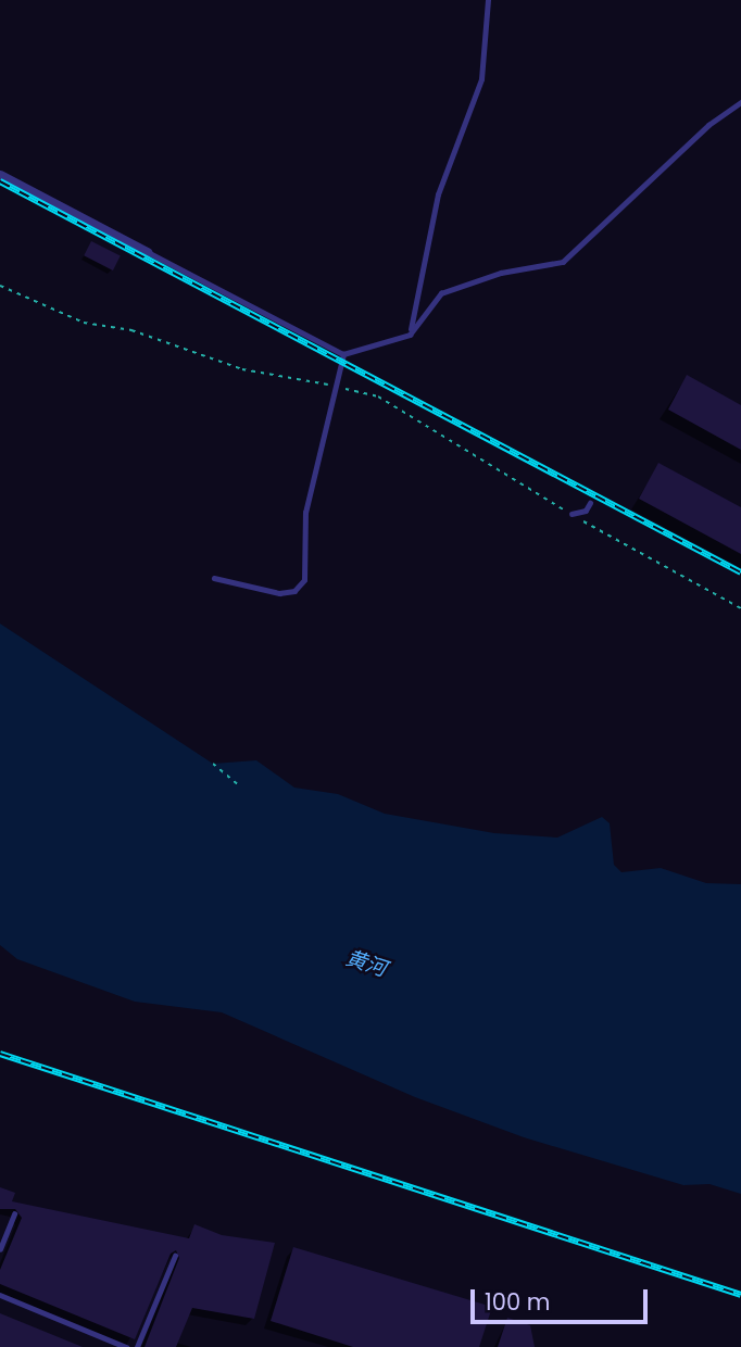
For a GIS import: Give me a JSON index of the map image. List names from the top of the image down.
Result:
{
  "water": ["黄河"],
  "scale_bar": "100 m"
}
